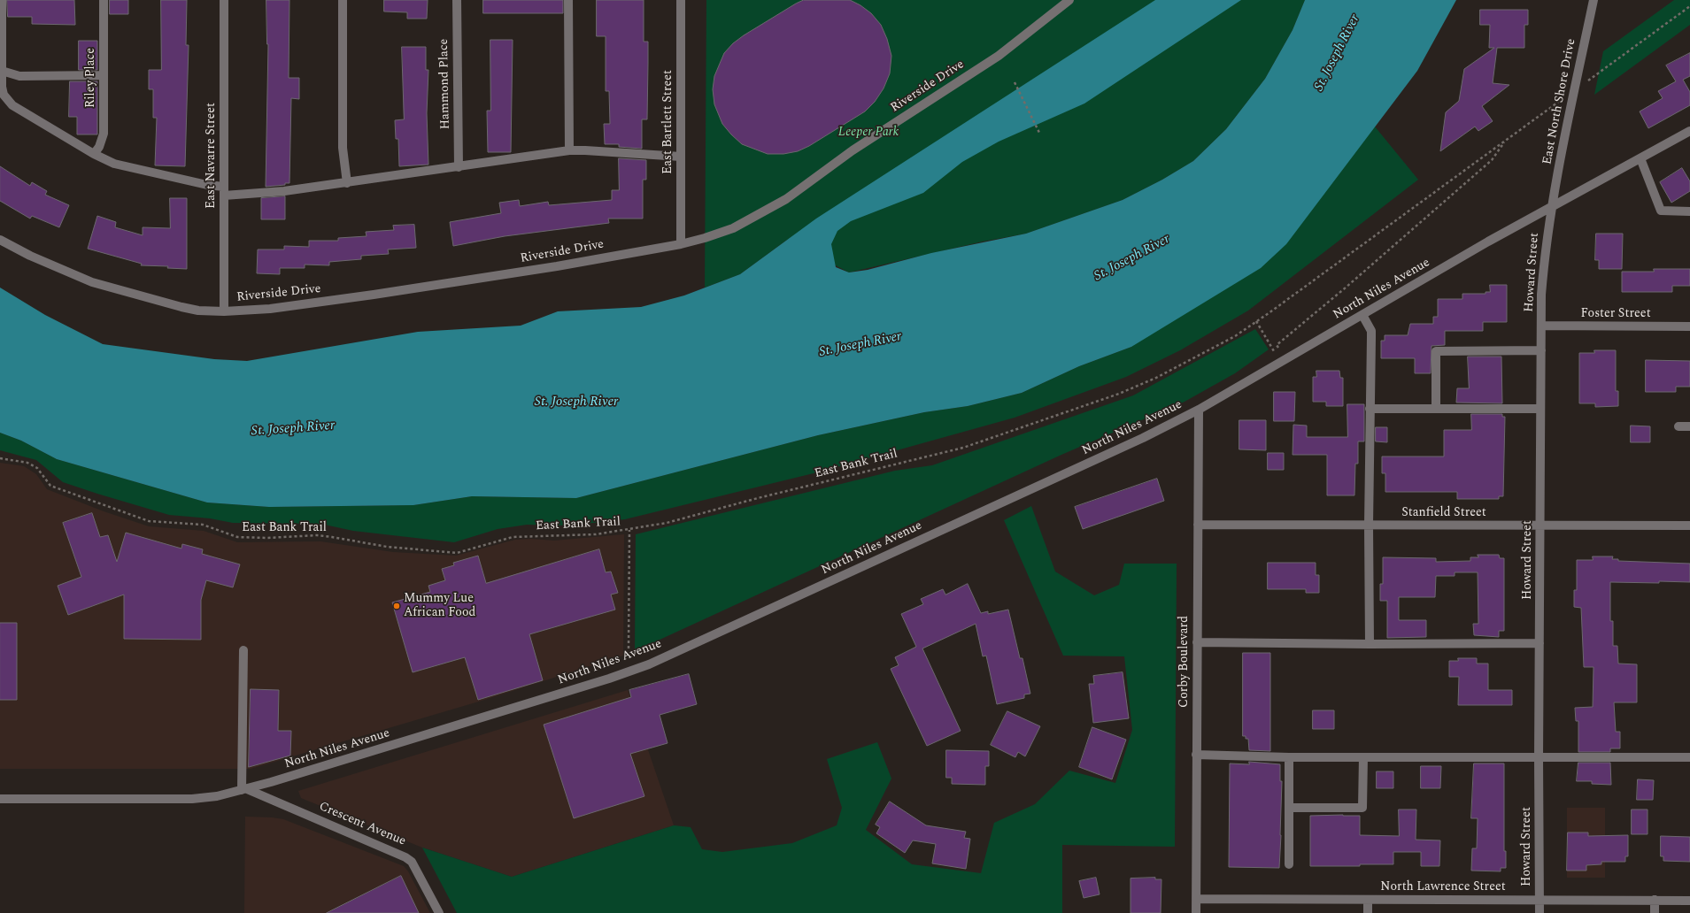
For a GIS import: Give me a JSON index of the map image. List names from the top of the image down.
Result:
{
  "streets": {
    "street": [
      "Riley Place",
      "Hammond Place",
      "Riverside Drive",
      "East North Shore Drive",
      "East Bartlett Street",
      "East Navarre Street",
      "Howard Street",
      "North Niles Avenue",
      "Foster Street",
      "Stanfield Street",
      "Corby Boulevard",
      "Crescent Avenue",
      "North Lawrence Street"
    ],
    "path": ["East Bank Trail"]
  },
  "crossings": [
    ["Riverside Drive", "East Bartlett Street"],
    ["Riverside Drive", "East Navarre Street"],
    ["East North Shore Drive", "Howard Street"],
    ["East North Shore Drive", "North Niles Avenue"],
    ["Howard Street", "North Niles Avenue"],
    ["Howard Street", "Foster Street"],
    ["Howard Street", "Stanfield Street"],
    ["Howard Street", "North Lawrence Street"],
    ["North Niles Avenue", "Corby Boulevard"],
    ["North Niles Avenue", "Crescent Avenue"],
    ["Stanfield Street", "Corby Boulevard"],
    ["Corby Boulevard", "North Lawrence Street"]
  ],
  "water": ["St. Joseph River"],
  "parks": ["Leeper Park"],
  "places": ["Mummy Lue African Food"]
}
